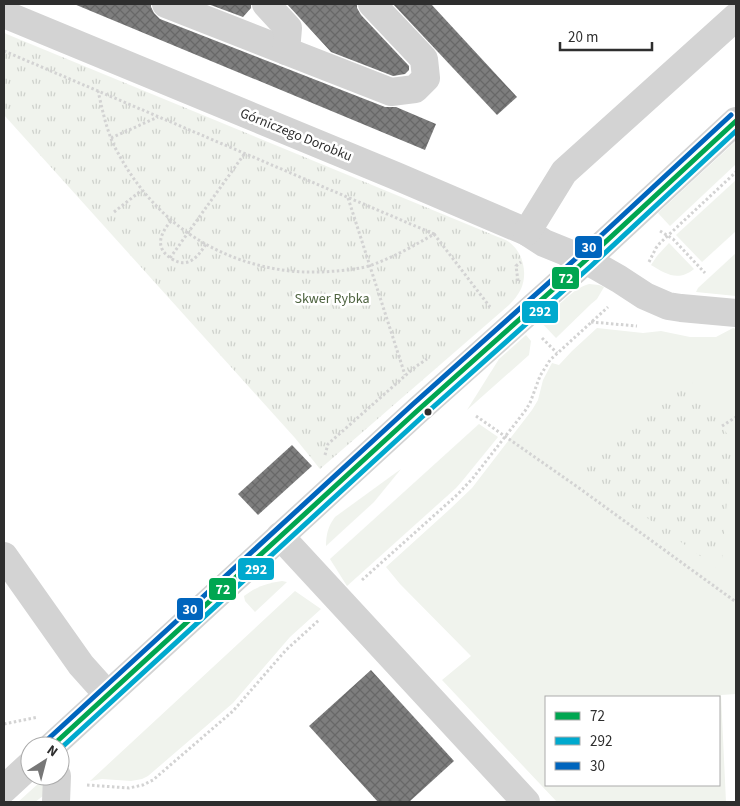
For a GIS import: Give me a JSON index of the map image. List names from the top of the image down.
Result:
{
  "streets": {
    "street": ["Górniczego Dorobku"]
  },
  "parks": ["Skwer Rybka"],
  "lines": ["transit line 30", "transit line 72", "transit line 292"],
  "legend": ["72", "292", "30"],
  "scale_bar": "20 m",
  "north": "top right"
}
